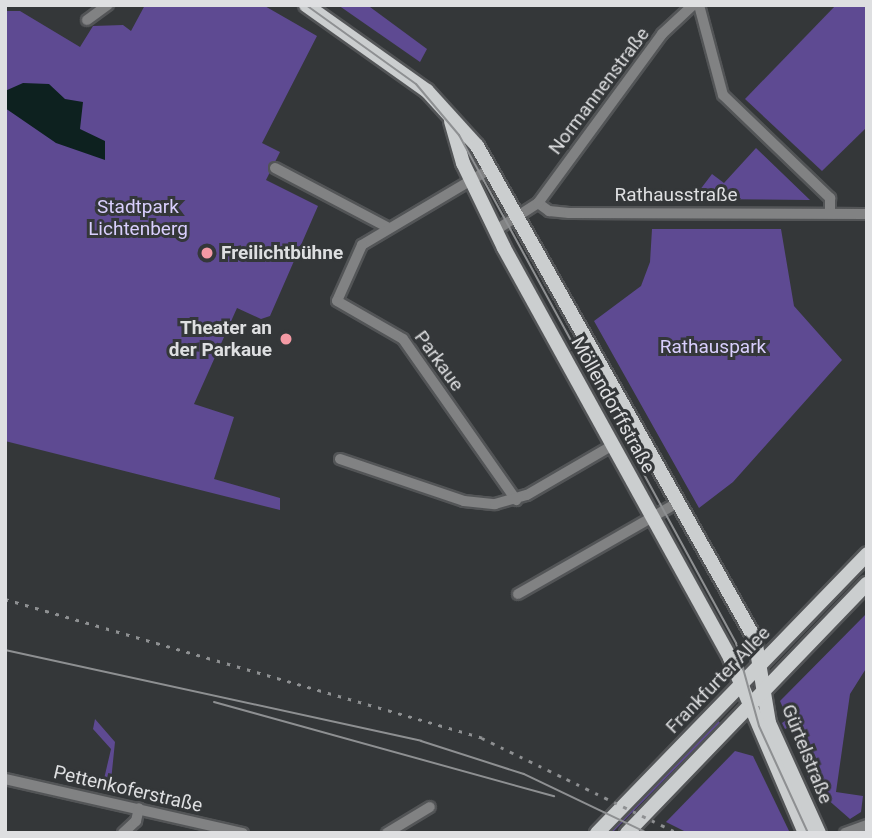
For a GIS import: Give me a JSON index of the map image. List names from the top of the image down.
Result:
{
  "streets": {
    "main road": ["Möllendorffstraße", "Frankfurter Allee", "Gürtelstraße"],
    "street": [
      "Normannenstraße",
      "Rathausstraße",
      "Parkaue",
      "Pettenkoferstraße"
    ]
  },
  "crossings": [
    ["Normannenstraße", "Rathausstraße"],
    ["Parkaue", "Möllendorffstraße"],
    ["Möllendorffstraße", "Frankfurter Allee"],
    ["Möllendorffstraße", "Gürtelstraße"],
    ["Frankfurter Allee", "Gürtelstraße"]
  ],
  "parks": ["Stadtpark Lichtenberg", "Rathauspark"],
  "places": ["Freilichtbühne", "Theater an der Parkaue"]
}
